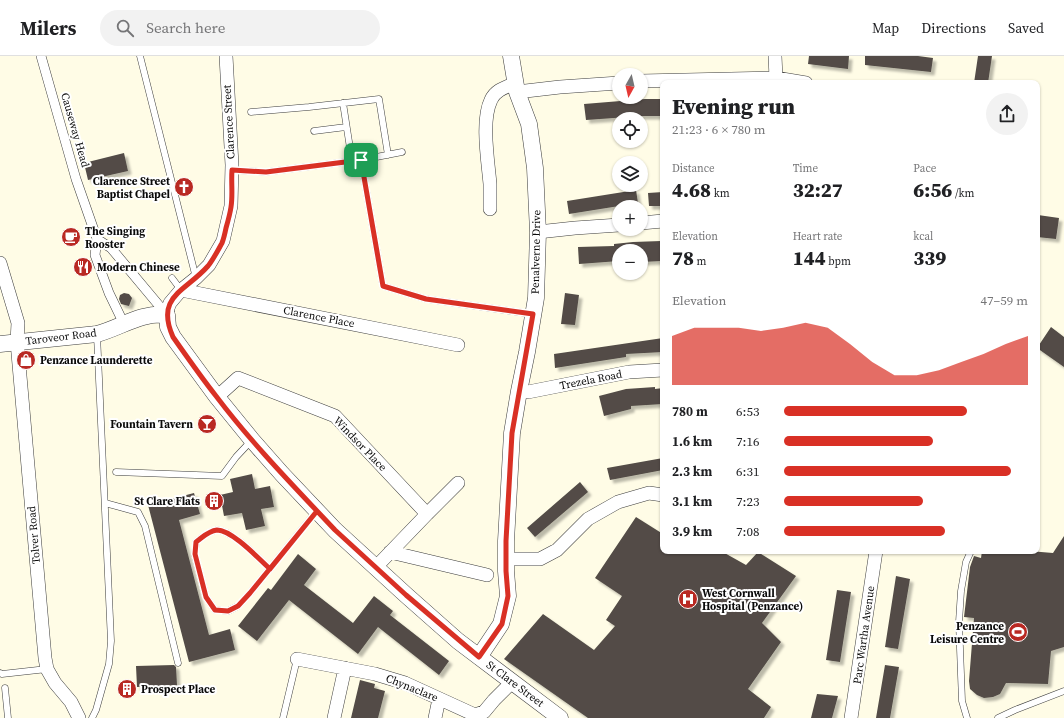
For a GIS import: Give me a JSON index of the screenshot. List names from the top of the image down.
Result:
{
  "streets": {
    "street": [
      "Clarence Street",
      "Causeway Head",
      "Penalverne Drive",
      "Clarence Place",
      "Taroveor Road",
      "Trezela Road",
      "Windsor Place",
      "Tolver Road",
      "Parc Wartha Avenue",
      "St Clare Street",
      "Chynaclare"
    ]
  },
  "crossings": [
    ["Clarence Street", "Clarence Place"],
    ["Clarence Street", "Taroveor Road"],
    ["Clarence Street", "St Clare Street"],
    ["Causeway Head", "Taroveor Road"],
    ["Penalverne Drive", "Trezela Road"],
    ["Penalverne Drive", "St Clare Street"],
    ["Taroveor Road", "Tolver Road"],
    ["Taroveor Road", "St Clare Street"],
    ["Windsor Place", "St Clare Street"],
    ["St Clare Street", "Chynaclare"]
  ],
  "places": {
    "church": ["Clarence Street Baptist Chapel"],
    "cafe": ["The Singing Rooster"],
    "restaurant": ["Modern Chinese"],
    "shop": ["Penzance Launderette"],
    "bar": ["Fountain Tavern"],
    "building": ["St Clare Flats", "Prospect Place"],
    "hospital": ["West Cornwall Hospital (Penzance)"],
    "sports": ["Penzance Leisure Centre"]
  },
  "north": "bottom",
  "page": {
    "header": "Milers",
    "search": "Search here",
    "nav": ["Map", "Directions", "Saved"],
    "map_buttons": ["+", "−"],
    "heading": ["Evening run", "21:23 · 6 × 780 m"],
    "stats": [
      ["Distance", "4.68 km"],
      ["Time", "32:27"],
      ["Pace", "6:56 /km"],
      ["Elevation", "78 m"],
      ["Heart rate", "144 bpm"],
      ["kcal", "339"]
    ],
    "chart": ["Elevation", "47–59 m"],
    "list": [
      {
        "name": "780 m",
        "note": "6:53"
      },
      {
        "name": "1.6 km",
        "note": "7:16"
      },
      {
        "name": "2.3 km",
        "note": "6:31"
      },
      {
        "name": "3.1 km",
        "note": "7:23"
      },
      {
        "name": "3.9 km",
        "note": "7:08"
      }
    ]
  }
}
